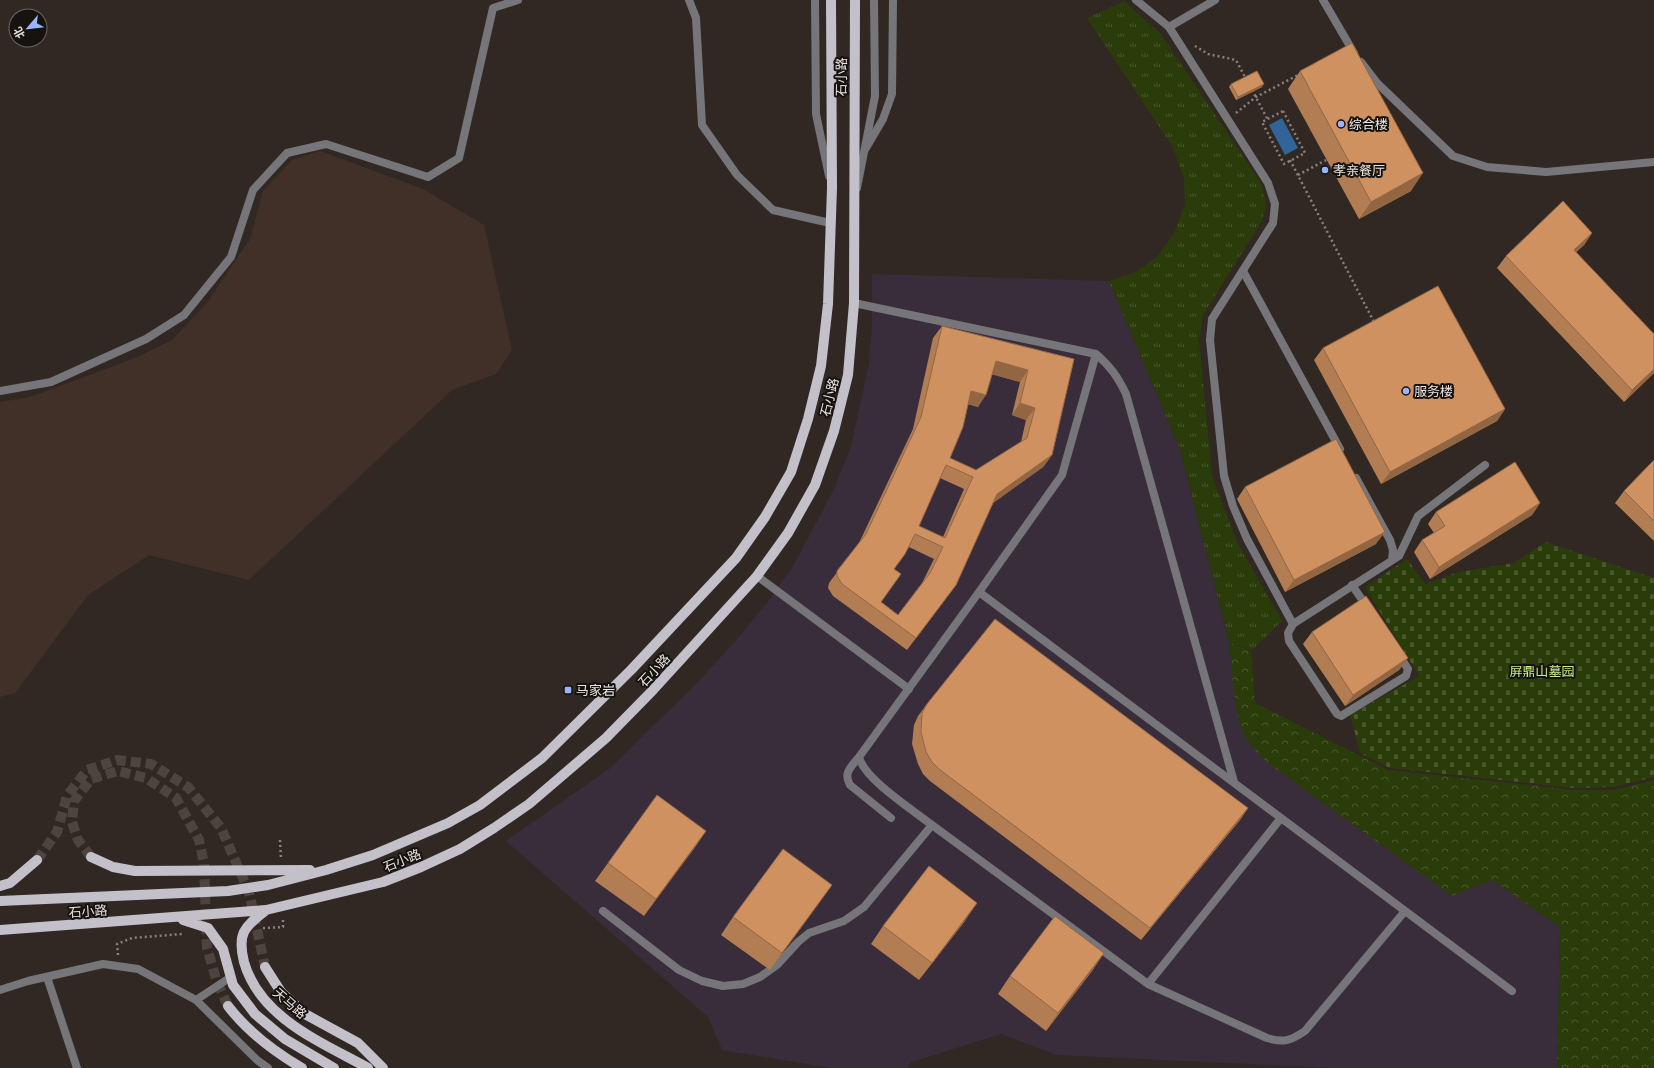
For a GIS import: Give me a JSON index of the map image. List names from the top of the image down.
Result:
{
  "streets": {
    "main road": ["石小路", "天马路"]
  },
  "crossings": [
    ["石小路", "天马路"]
  ],
  "parks": ["屏鼎山墓园"],
  "places": {
    "other": ["综合楼", "孝亲餐厅", "服务楼"],
    "transit": ["马家岩"]
  },
  "north": "bottom left"
}
